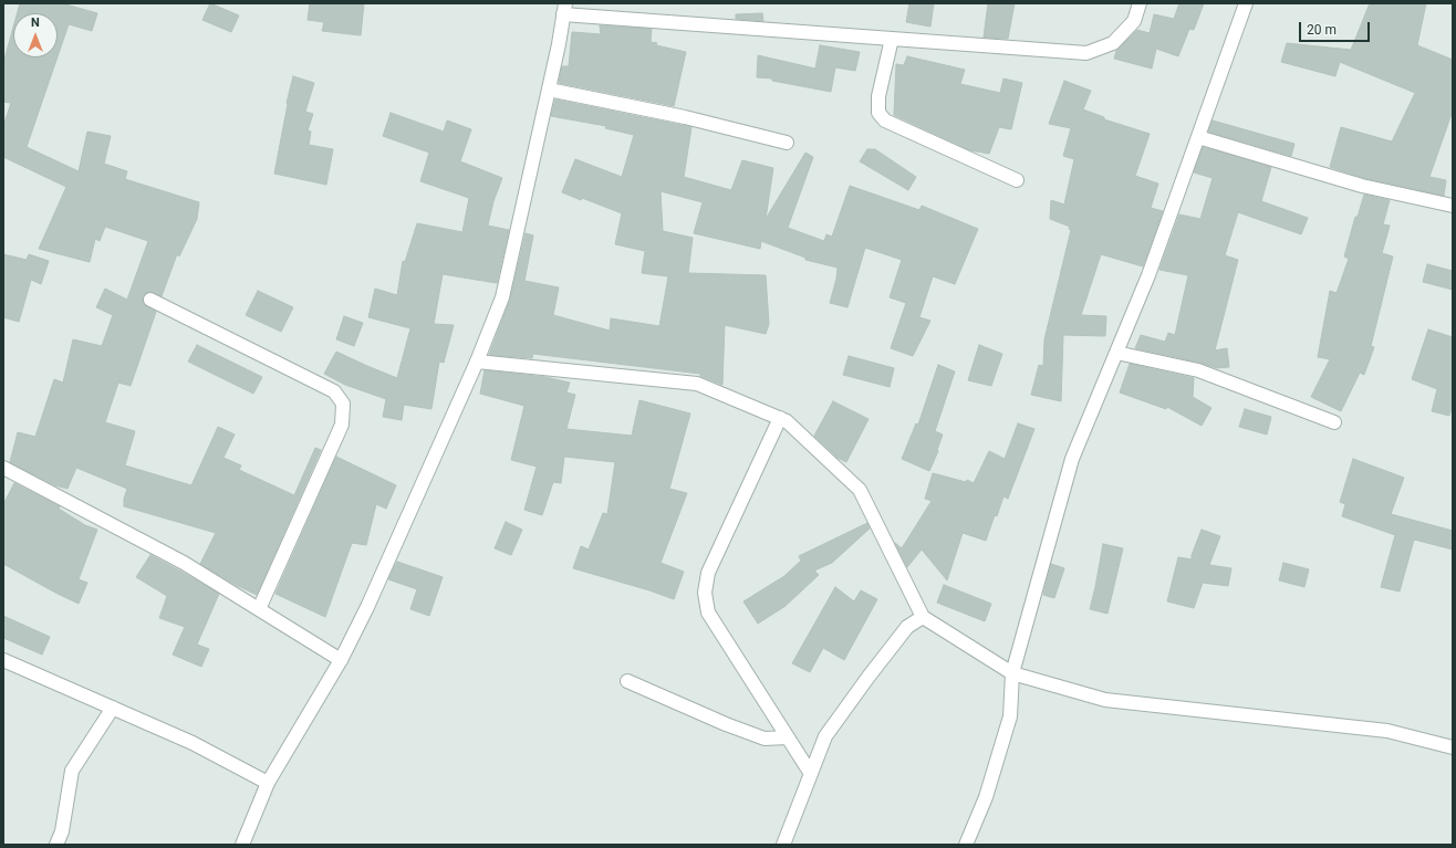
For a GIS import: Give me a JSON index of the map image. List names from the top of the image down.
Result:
{
  "scale_bar": "20 m",
  "north": "top"
}
